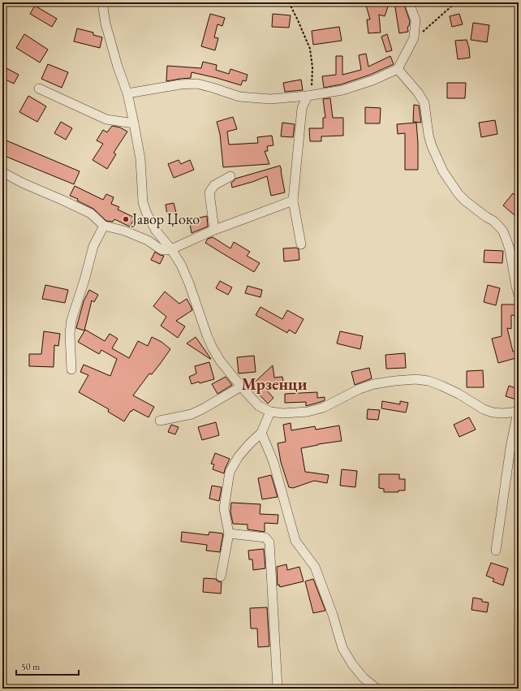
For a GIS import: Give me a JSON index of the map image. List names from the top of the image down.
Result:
{
  "districts": ["Мрзенци"],
  "places": ["Јавор Џоко"],
  "scale_bar": "50 m"
}
